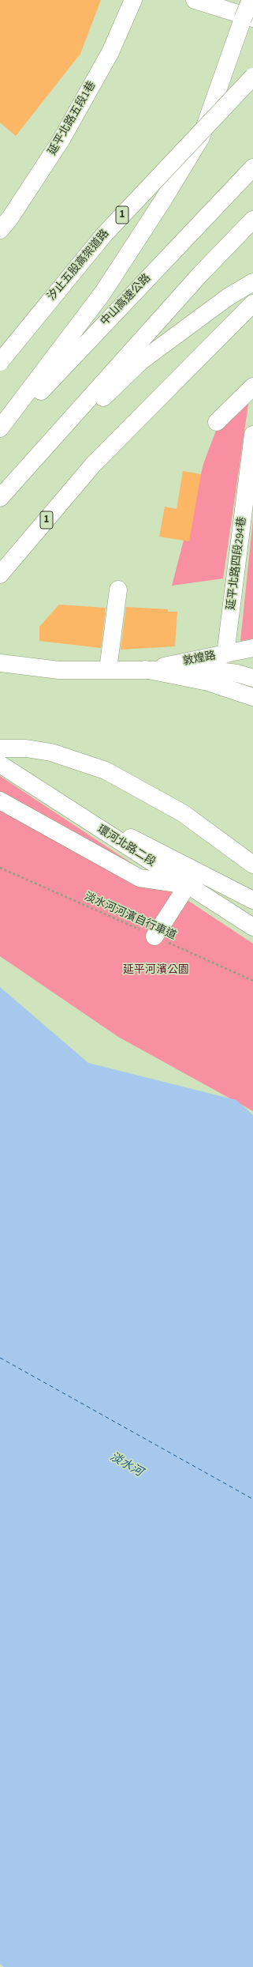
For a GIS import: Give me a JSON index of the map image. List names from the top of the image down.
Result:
{
  "streets": {
    "main road": [
      "延平北路五段1巷",
      "1",
      "汐止五股高架道路",
      "中山高速公路",
      "延平北路四段294巷",
      "敦煌路",
      "環河北路二段"
    ],
    "path": ["淡水河河濱自行車道"]
  },
  "crossings": [
    ["延平北路四段294巷", "敦煌路"]
  ],
  "water": ["淡水河"],
  "parks": ["延平河濱公園"]
}
